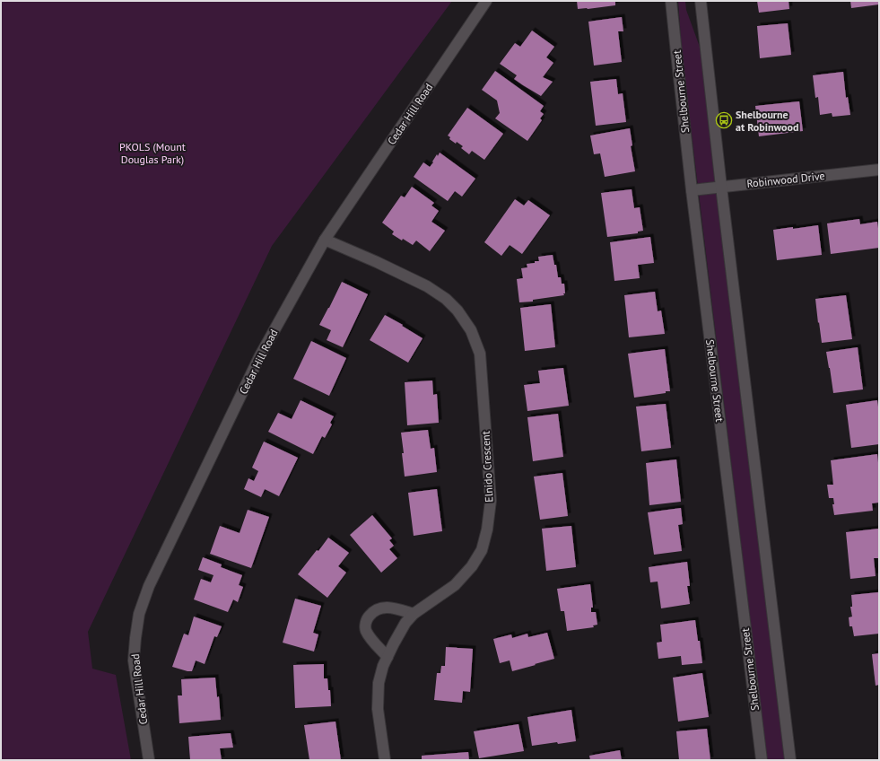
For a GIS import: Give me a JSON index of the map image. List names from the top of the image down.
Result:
{
  "streets": {
    "street": [
      "Shelbourne Street",
      "Cedar Hill Road",
      "Robinwood Drive",
      "Elnido Crescent"
    ]
  },
  "crossings": [
    ["Shelbourne Street", "Robinwood Drive"],
    ["Cedar Hill Road", "Elnido Crescent"]
  ],
  "parks": ["PKOLS (Mount Douglas Park)"],
  "places": {
    "bus stop": ["Shelbourne at Robinwood"]
  }
}
